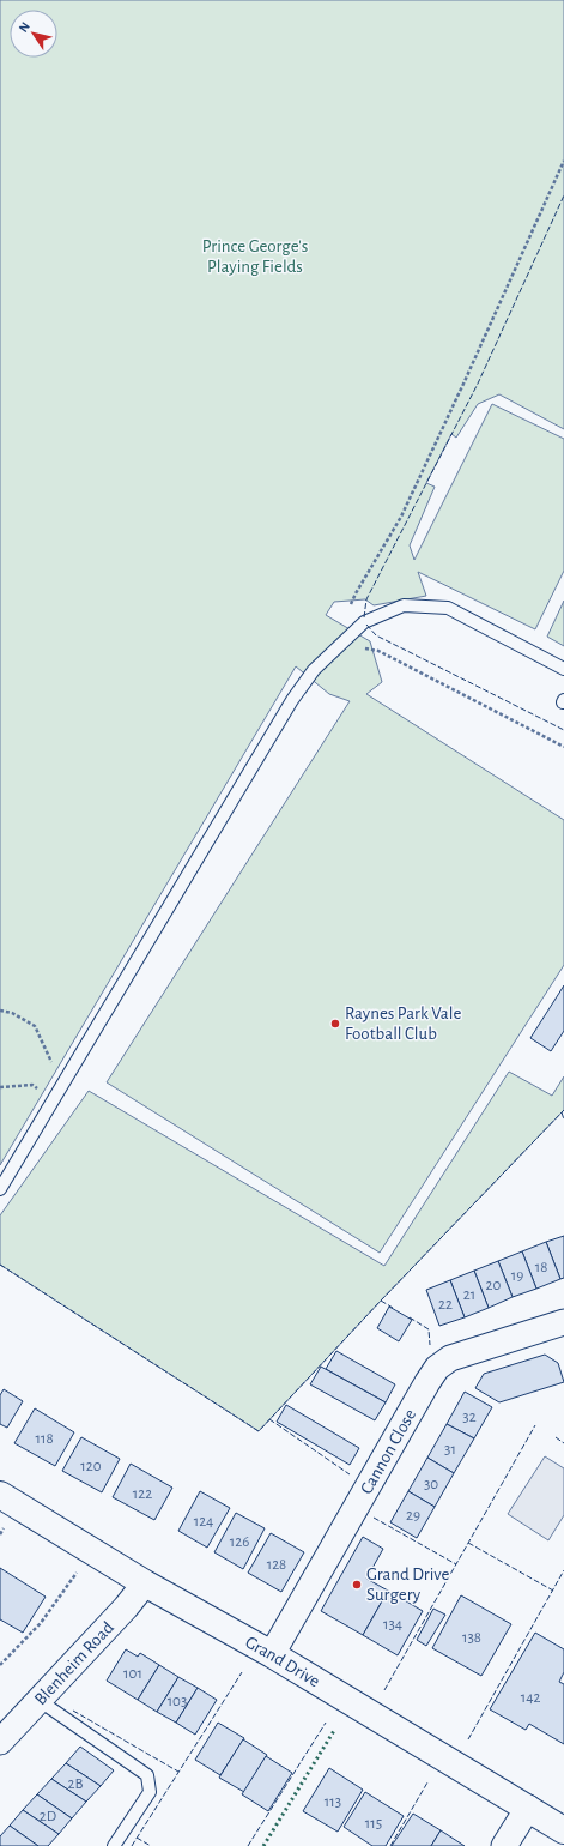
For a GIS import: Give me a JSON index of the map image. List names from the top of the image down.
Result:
{
  "streets": {
    "main road": ["Grand Drive"],
    "street": ["Cannon Close", "Blenheim Road"]
  },
  "crossings": [
    ["Cannon Close", "Grand Drive"],
    ["Grand Drive", "Blenheim Road"]
  ],
  "parks": ["Prince George's Playing Fields"],
  "places": ["Raynes Park Vale Football Club", "Grand Drive Surgery"],
  "house_numbers": [
    "18",
    "19",
    "20",
    "21",
    "22",
    "32",
    "118",
    "31",
    "120",
    "30",
    "122",
    "29",
    "124",
    "126",
    "128",
    "134",
    "138",
    "101",
    "142",
    "103",
    "2B",
    "113",
    "2D",
    "115"
  ],
  "north": "top left"
}
